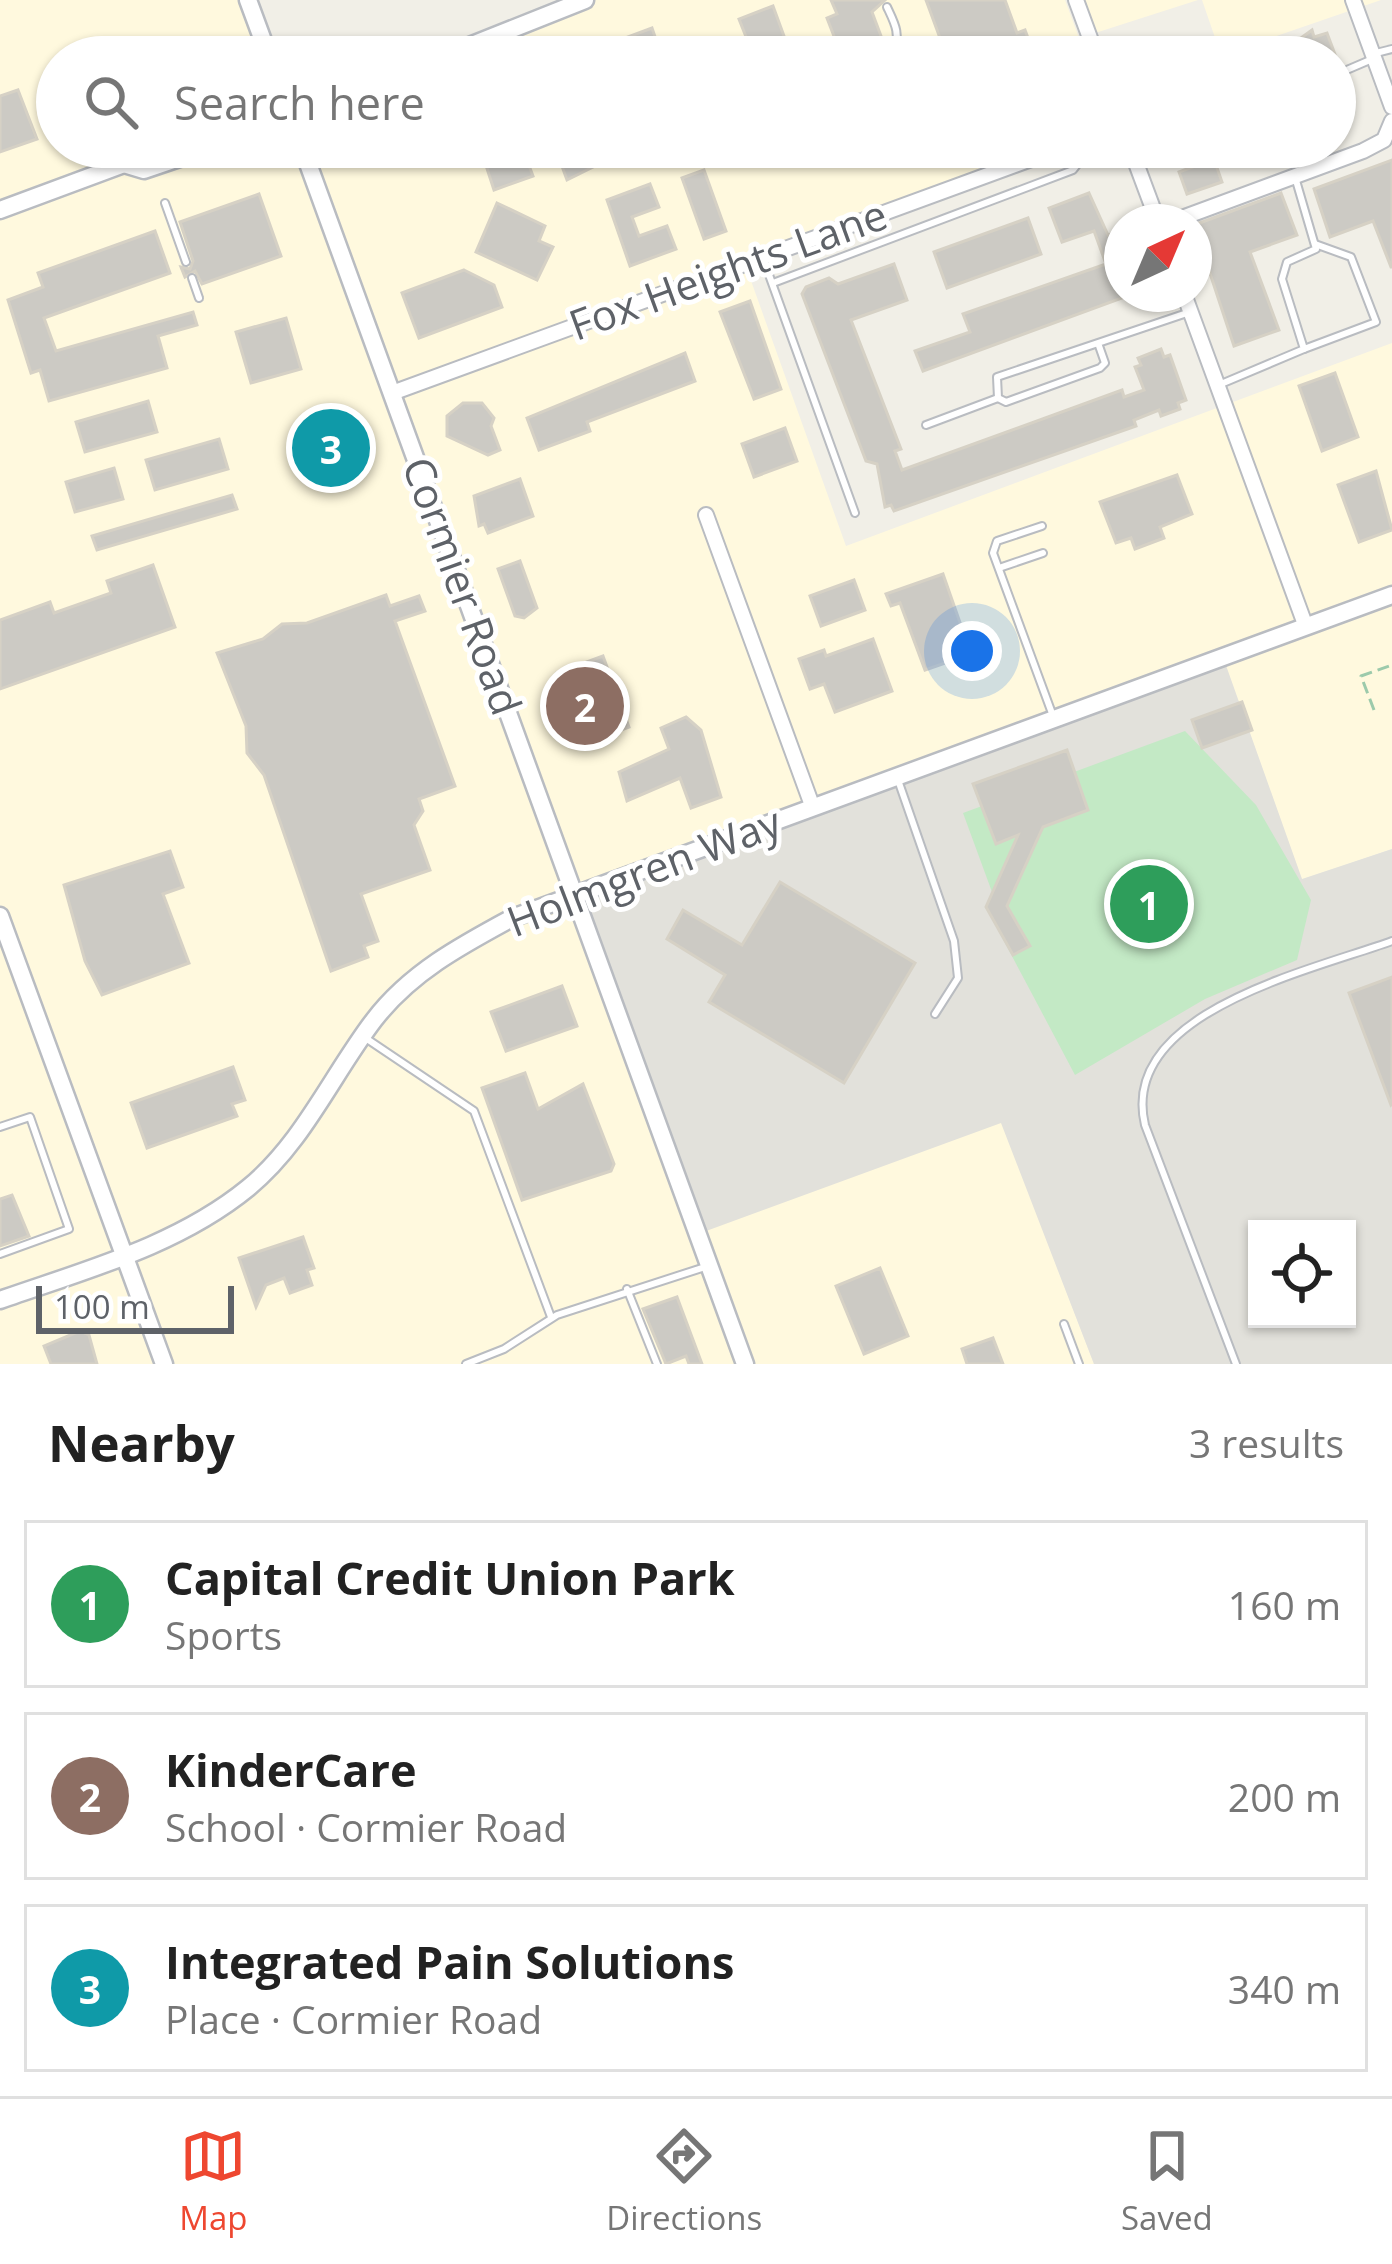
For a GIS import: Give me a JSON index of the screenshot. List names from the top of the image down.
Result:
{
  "streets": {
    "street": ["Fox Heights Lane", "Cormier Road", "Holmgren Way"]
  },
  "crossings": [
    ["Fox Heights Lane", "Cormier Road"],
    ["Cormier Road", "Holmgren Way"]
  ],
  "scale_bar": "100 m",
  "north": "top right",
  "page": {
    "search": "Search here",
    "pins": ["3", "2", "1"],
    "scale": "100 m",
    "heading": ["Nearby", "3 results"],
    "list": [
      {
        "mark": "1",
        "name": "Capital Credit Union Park",
        "note": "Sports",
        "value": "160 m"
      },
      {
        "mark": "2",
        "name": "KinderCare",
        "note": "School · Cormier Road",
        "value": "200 m"
      },
      {
        "mark": "3",
        "name": "Integrated Pain Solutions",
        "note": "Place · Cormier Road",
        "value": "340 m"
      }
    ],
    "nav": ["Map", "Directions", "Saved"]
  }
}
